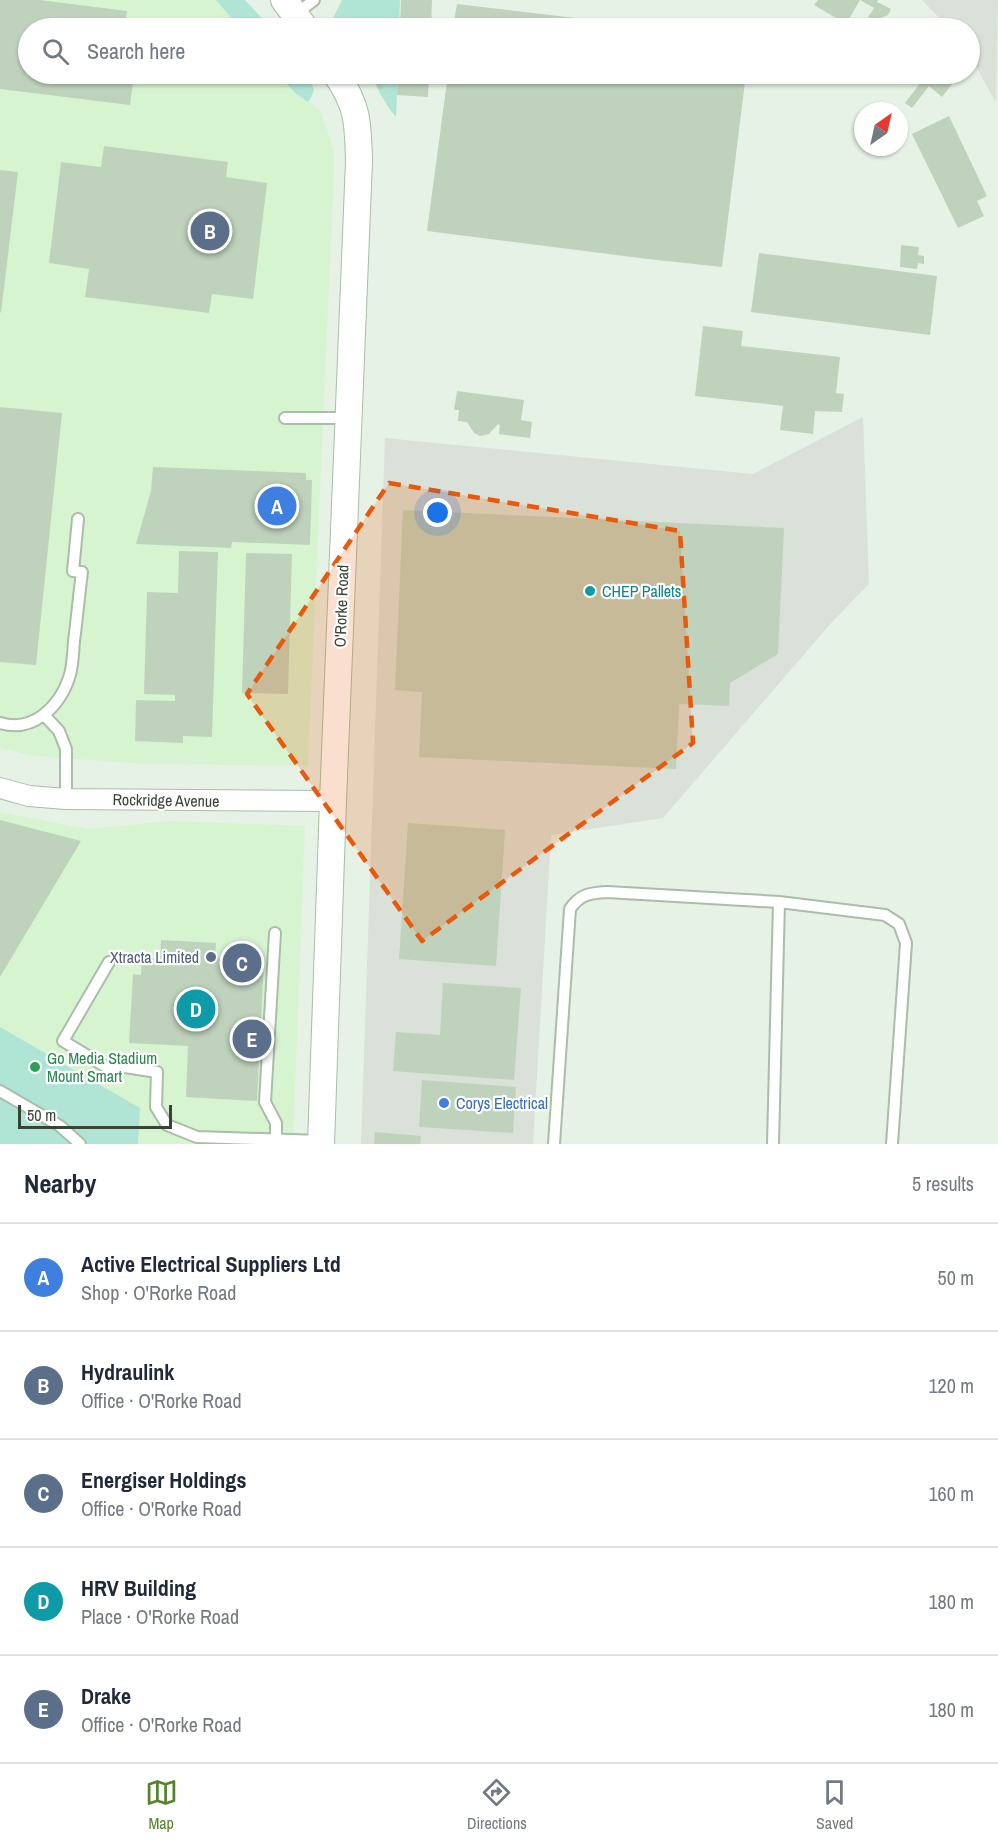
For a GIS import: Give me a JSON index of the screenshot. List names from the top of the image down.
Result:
{
  "streets": {
    "street": ["O'Rorke Road", "Rockridge Avenue"]
  },
  "crossings": [
    ["O'Rorke Road", "Rockridge Avenue"]
  ],
  "places": [
    "CHEP Pallets",
    "Xtracta Limited",
    "Go Media Stadium Mount Smart",
    "Corys Electrical"
  ],
  "scale_bar": "50 m",
  "north": "top right",
  "page": {
    "search": "Search here",
    "pins": [
      "B",
      "A",
      "C",
      "D",
      "E"
    ],
    "scale": "50 m",
    "heading": ["Nearby", "5 results"],
    "list": [
      {
        "mark": "A",
        "name": "Active Electrical Suppliers Ltd",
        "note": "Shop · O'Rorke Road",
        "value": "50 m"
      },
      {
        "mark": "B",
        "name": "Hydraulink",
        "note": "Office · O'Rorke Road",
        "value": "120 m"
      },
      {
        "mark": "C",
        "name": "Energiser Holdings",
        "note": "Office · O'Rorke Road",
        "value": "160 m"
      },
      {
        "mark": "D",
        "name": "HRV Building",
        "note": "Place · O'Rorke Road",
        "value": "180 m"
      },
      {
        "mark": "E",
        "name": "Drake",
        "note": "Office · O'Rorke Road",
        "value": "180 m"
      }
    ],
    "nav": ["Map", "Directions", "Saved"]
  }
}
